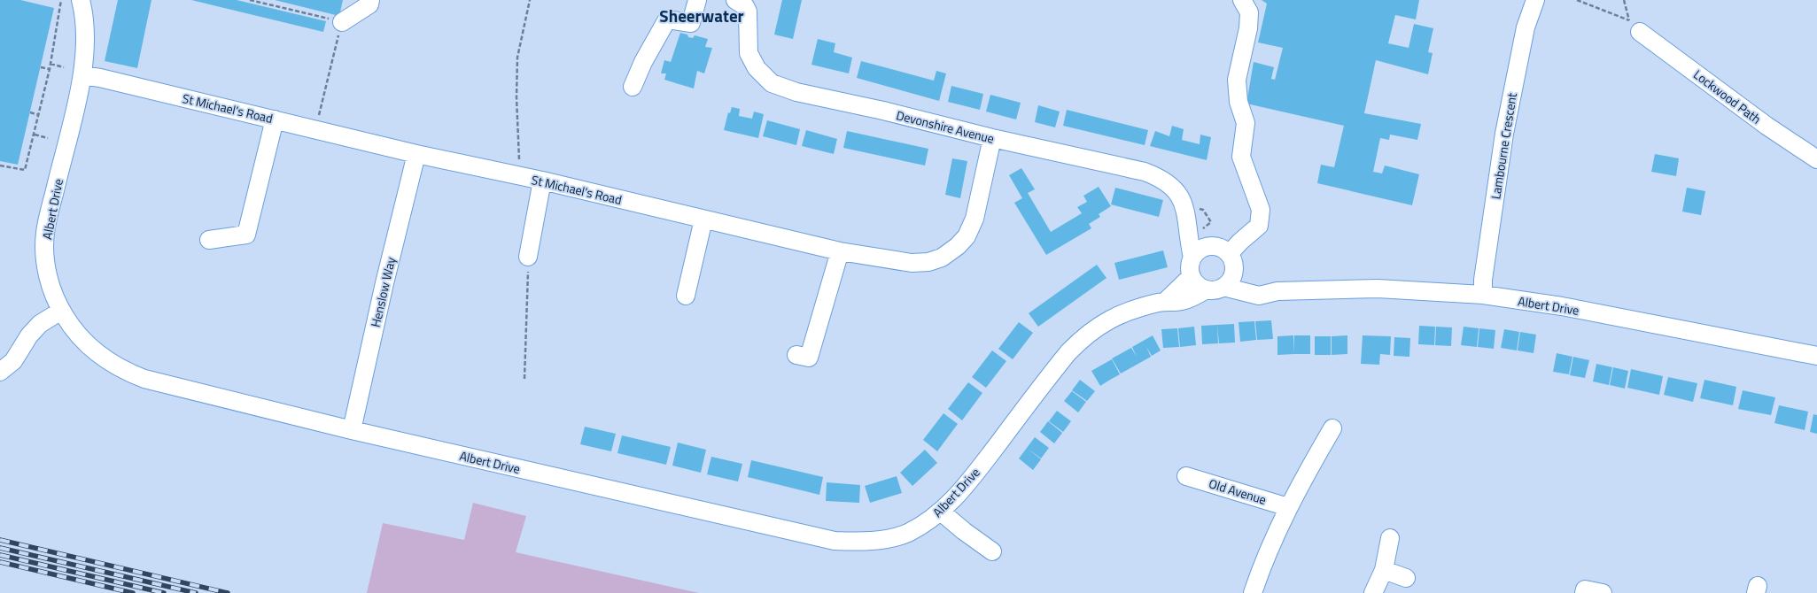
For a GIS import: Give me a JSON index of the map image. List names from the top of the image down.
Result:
{
  "streets": {
    "street": [
      "Lockwood Path",
      "St Michael's Road",
      "Devonshire Avenue",
      "Lambourne Crescent",
      "Albert Drive",
      "Henslow Way",
      "Old Avenue"
    ]
  },
  "crossings": [
    ["St Michael's Road", "Devonshire Avenue"],
    ["St Michael's Road", "Albert Drive"],
    ["St Michael's Road", "Henslow Way"],
    ["Devonshire Avenue", "Albert Drive"],
    ["Lambourne Crescent", "Albert Drive"],
    ["Albert Drive", "Henslow Way"]
  ],
  "districts": ["Sheerwater"]
}
